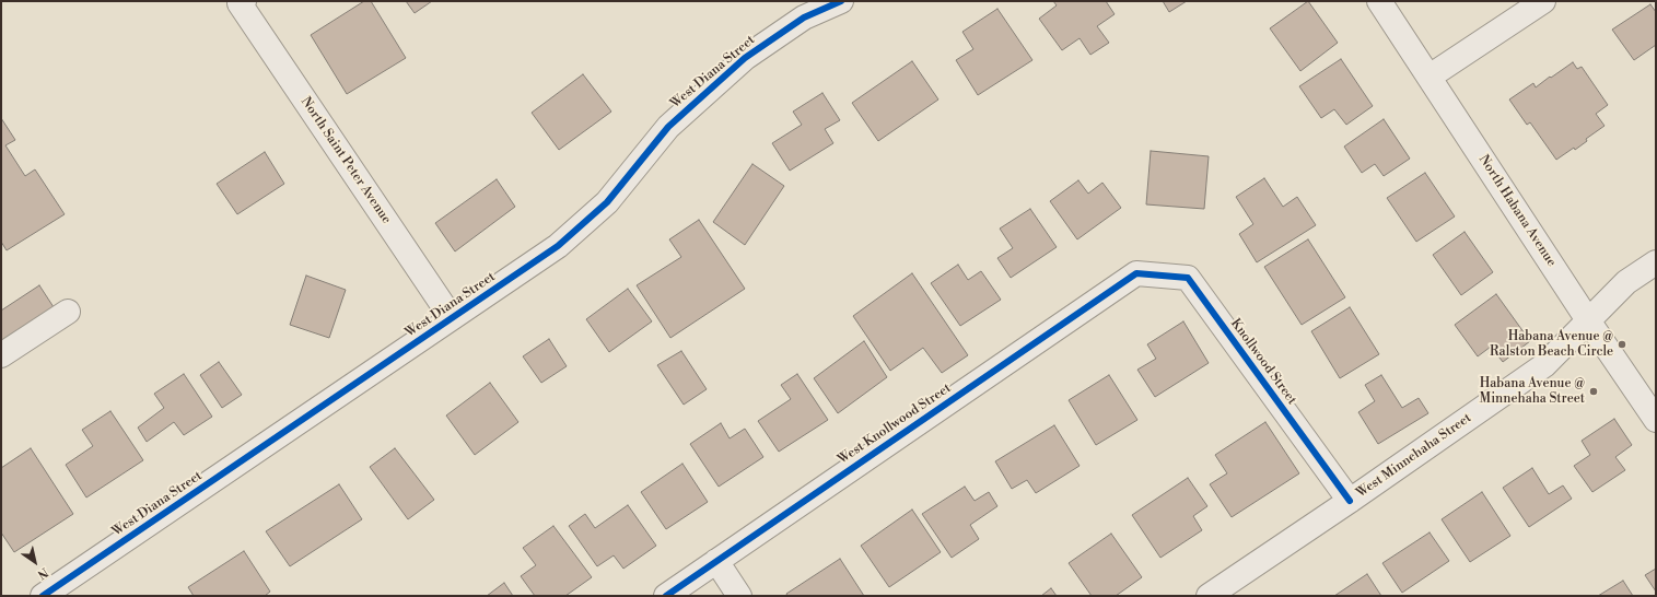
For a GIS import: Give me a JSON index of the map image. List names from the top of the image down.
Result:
{
  "streets": {
    "street": [
      "West Diana Street",
      "North Saint Peter Avenue",
      "North Habana Avenue",
      "Knollwood Street",
      "West Knollwood Street",
      "West Minnehaha Street"
    ]
  },
  "crossings": [
    ["West Diana Street", "North Saint Peter Avenue"],
    ["North Habana Avenue", "West Minnehaha Street"],
    ["Knollwood Street", "West Knollwood Street"],
    ["Knollwood Street", "West Minnehaha Street"]
  ],
  "places": ["Habana Avenue @ Ralston Beach Circle", "Habana Avenue @ Minnehaha Street"],
  "north": "bottom right"
}
